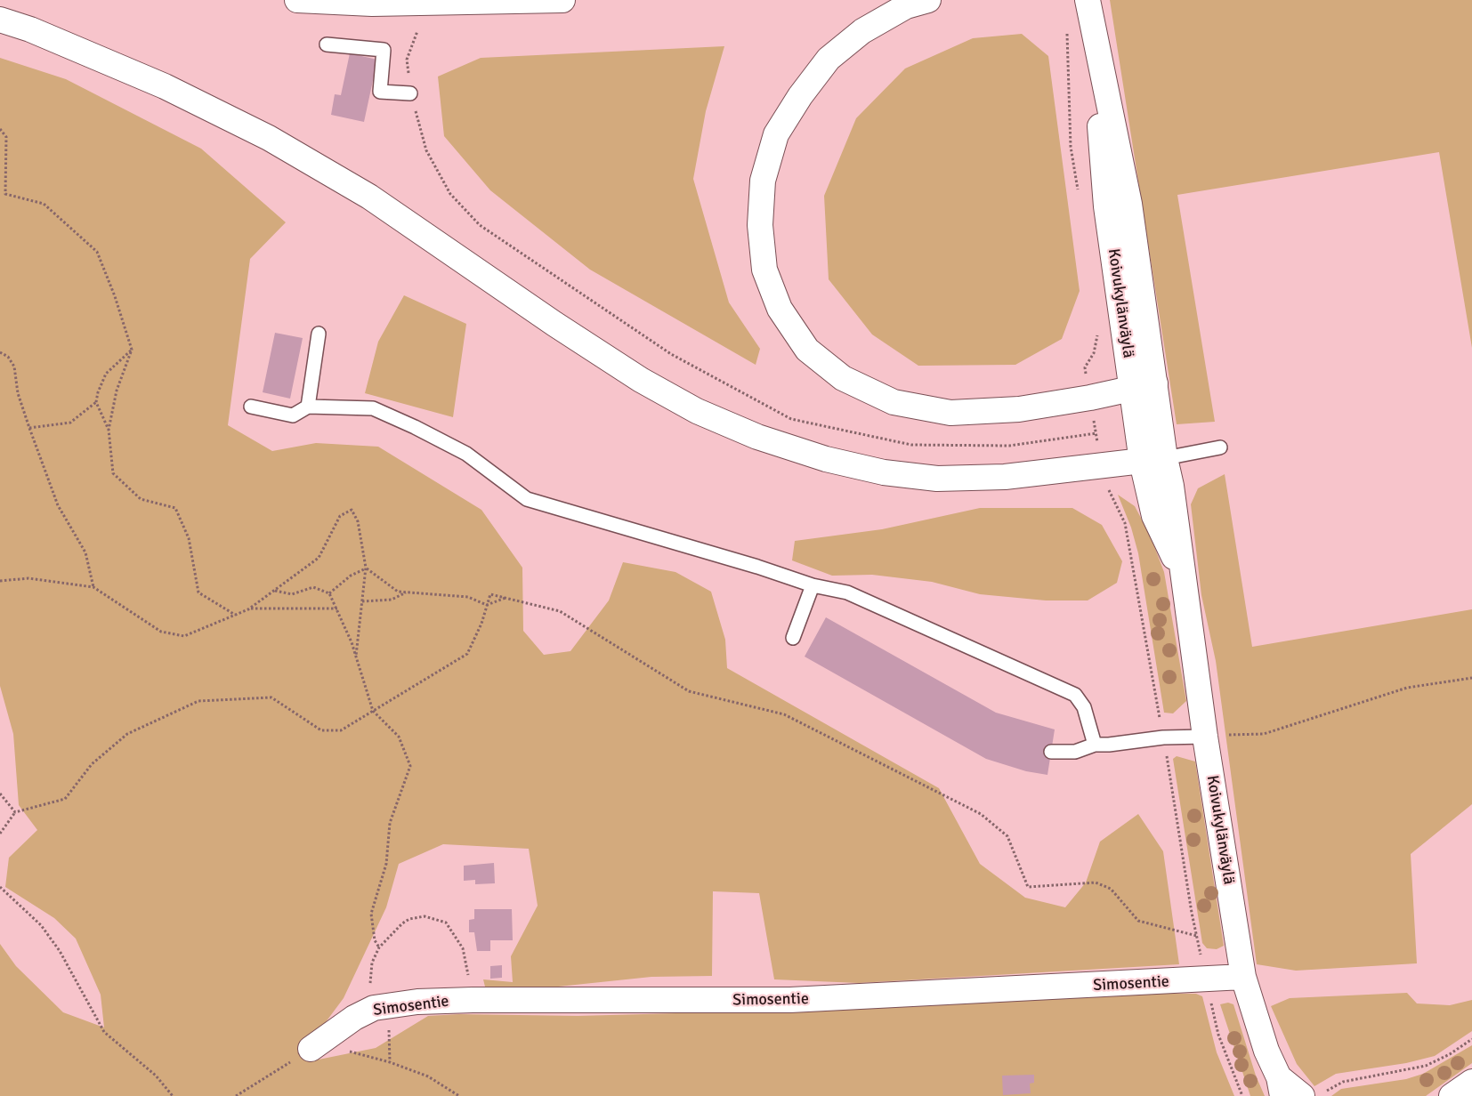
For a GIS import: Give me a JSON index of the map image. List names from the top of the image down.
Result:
{
  "streets": {
    "main road": ["Koivukylänväylä", "Simosentie"]
  },
  "crossings": [
    ["Koivukylänväylä", "Simosentie"]
  ]
}
